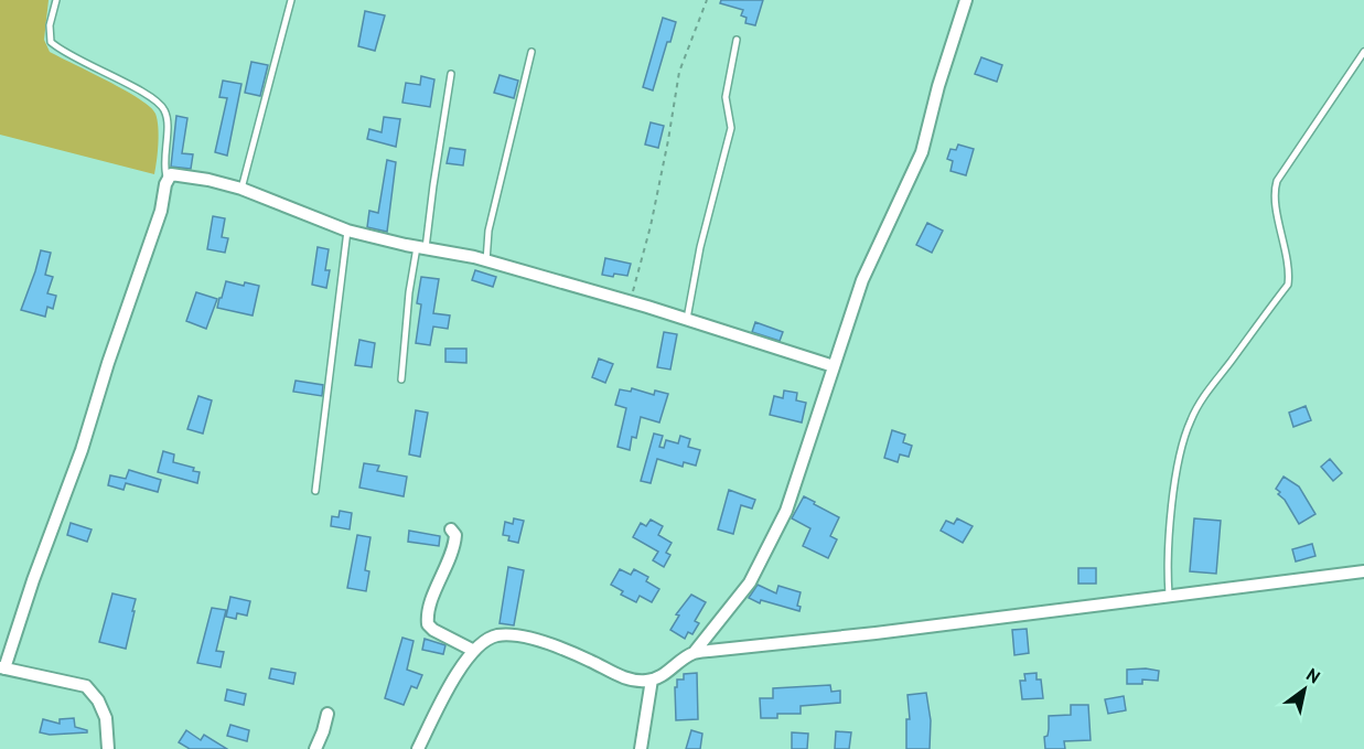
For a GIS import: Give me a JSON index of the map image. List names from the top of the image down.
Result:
{
  "north": "top right"
}
